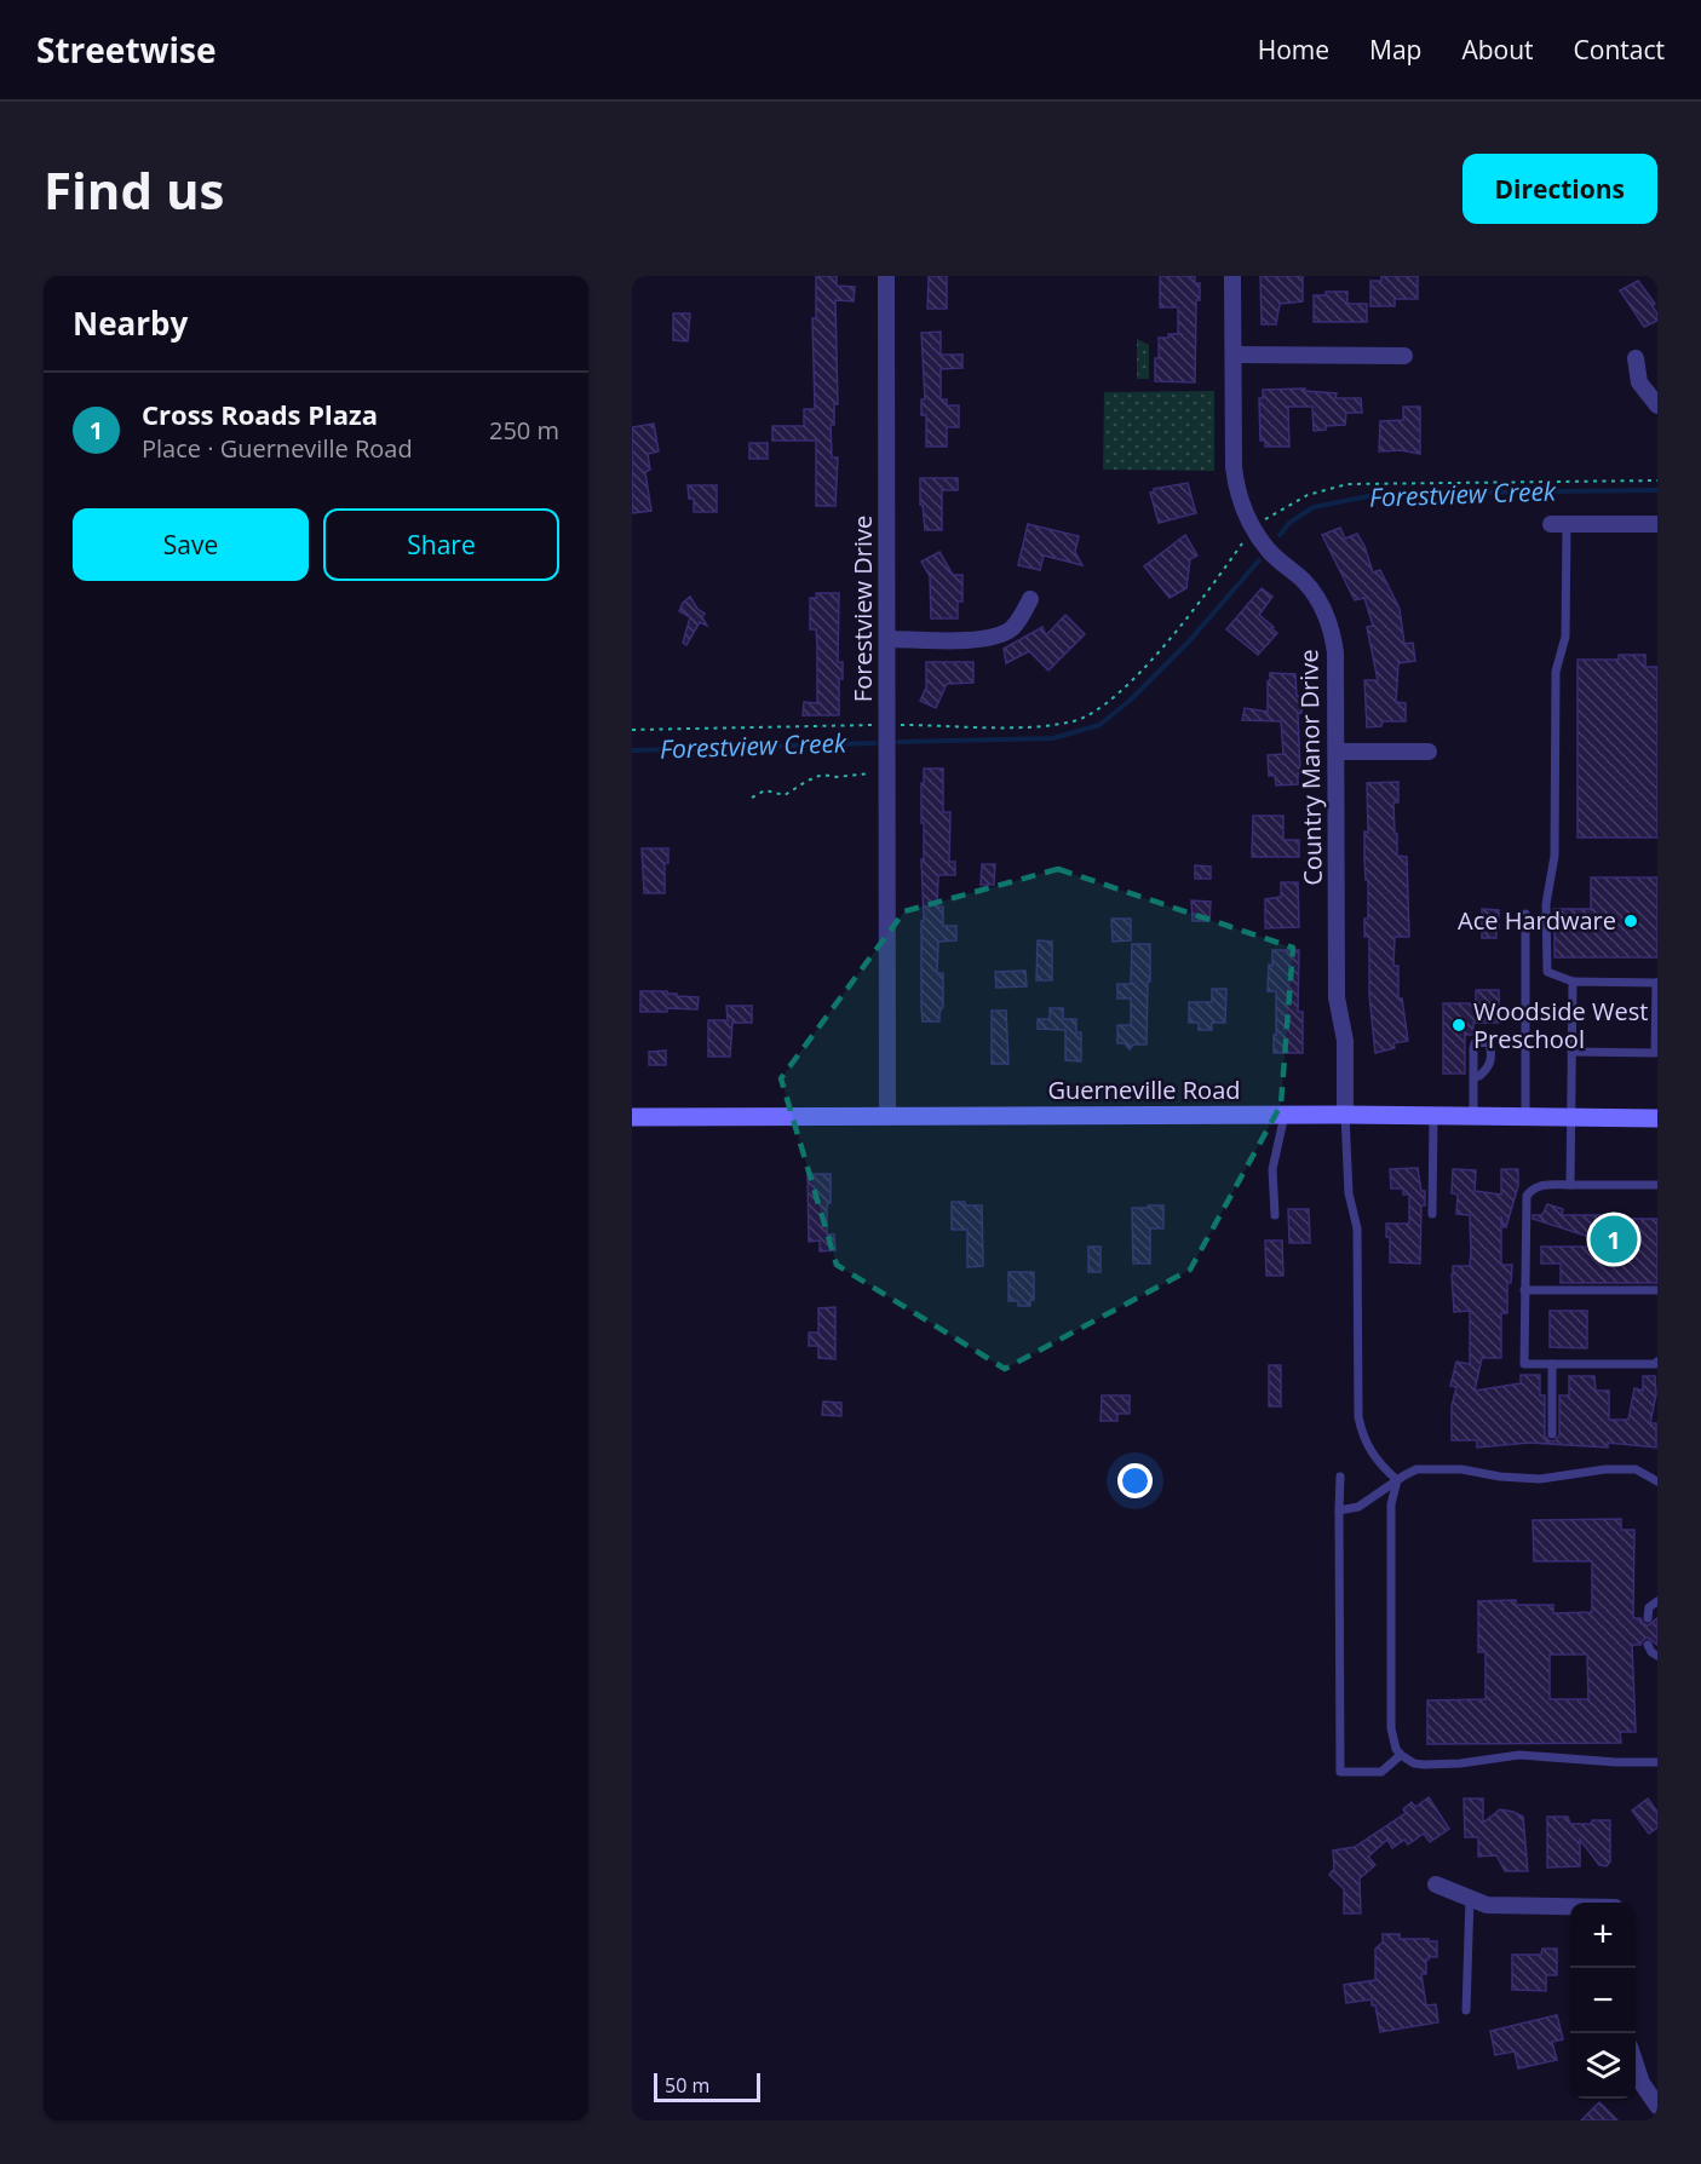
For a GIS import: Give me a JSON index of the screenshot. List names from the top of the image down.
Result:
{
  "streets": {
    "main road": ["Guerneville Road"],
    "street": ["Forestview Drive", "Country Manor Drive"]
  },
  "crossings": [
    ["Forestview Drive", "Guerneville Road"],
    ["Country Manor Drive", "Guerneville Road"]
  ],
  "water": ["Forestview Creek"],
  "places": ["Ace Hardware", "Woodside West Preschool"],
  "scale_bar": "50 m",
  "page": {
    "header": "Streetwise",
    "nav": [
      "Home",
      "Map",
      "About",
      "Contact"
    ],
    "buttons": [
      "Directions",
      ["Save", "Share"]
    ],
    "title": "Find us",
    "heading": "Nearby",
    "list": [
      {
        "mark": "1",
        "name": "Cross Roads Plaza",
        "note": "Place · Guerneville Road",
        "value": "250 m"
      }
    ],
    "pins": "1",
    "map_buttons": ["+", "−"],
    "scale": "50 m"
  }
}
